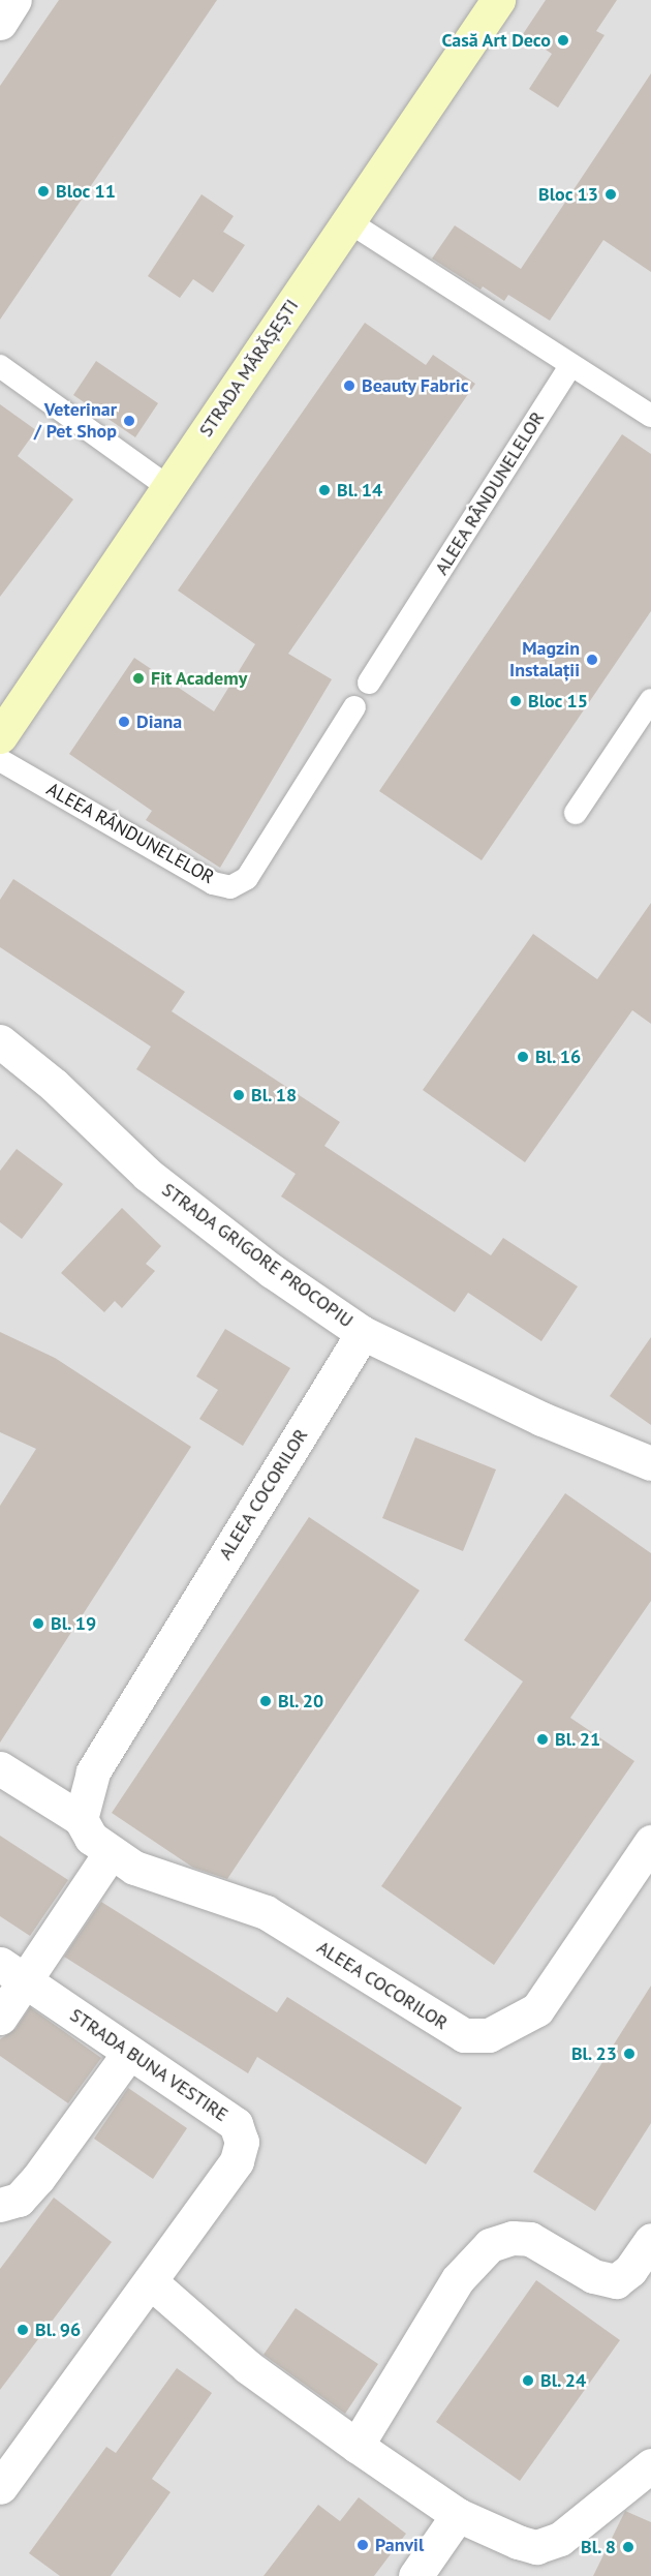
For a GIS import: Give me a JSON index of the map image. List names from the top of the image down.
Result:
{
  "streets": {
    "street": [
      "STRADA MĂRĂȘEȘTI",
      "STRADA GRIGORE PROCOPIU",
      "ALEEA COCORILOR",
      "STRADA BUNA VESTIRE"
    ],
    "lane": ["ALEEA RÂNDUNELELOR"]
  },
  "crossings": [
    ["STRADA GRIGORE PROCOPIU", "ALEEA COCORILOR"]
  ],
  "places": [
    "Casă Art Deco",
    "Bloc 11",
    "Bloc 13",
    "Beauty Fabric",
    "Veterinar / Pet Shop",
    "Bl. 14",
    "Magzin Instalații",
    "Fit Academy",
    "Bloc 15",
    "Diana",
    "Bl. 16",
    "Bl. 18",
    "Bl. 19",
    "Bl. 20",
    "Bl. 21",
    "Bl. 23",
    "Bl. 96",
    "Bl. 24",
    "Panvil",
    "Bl. 8"
  ]
}
